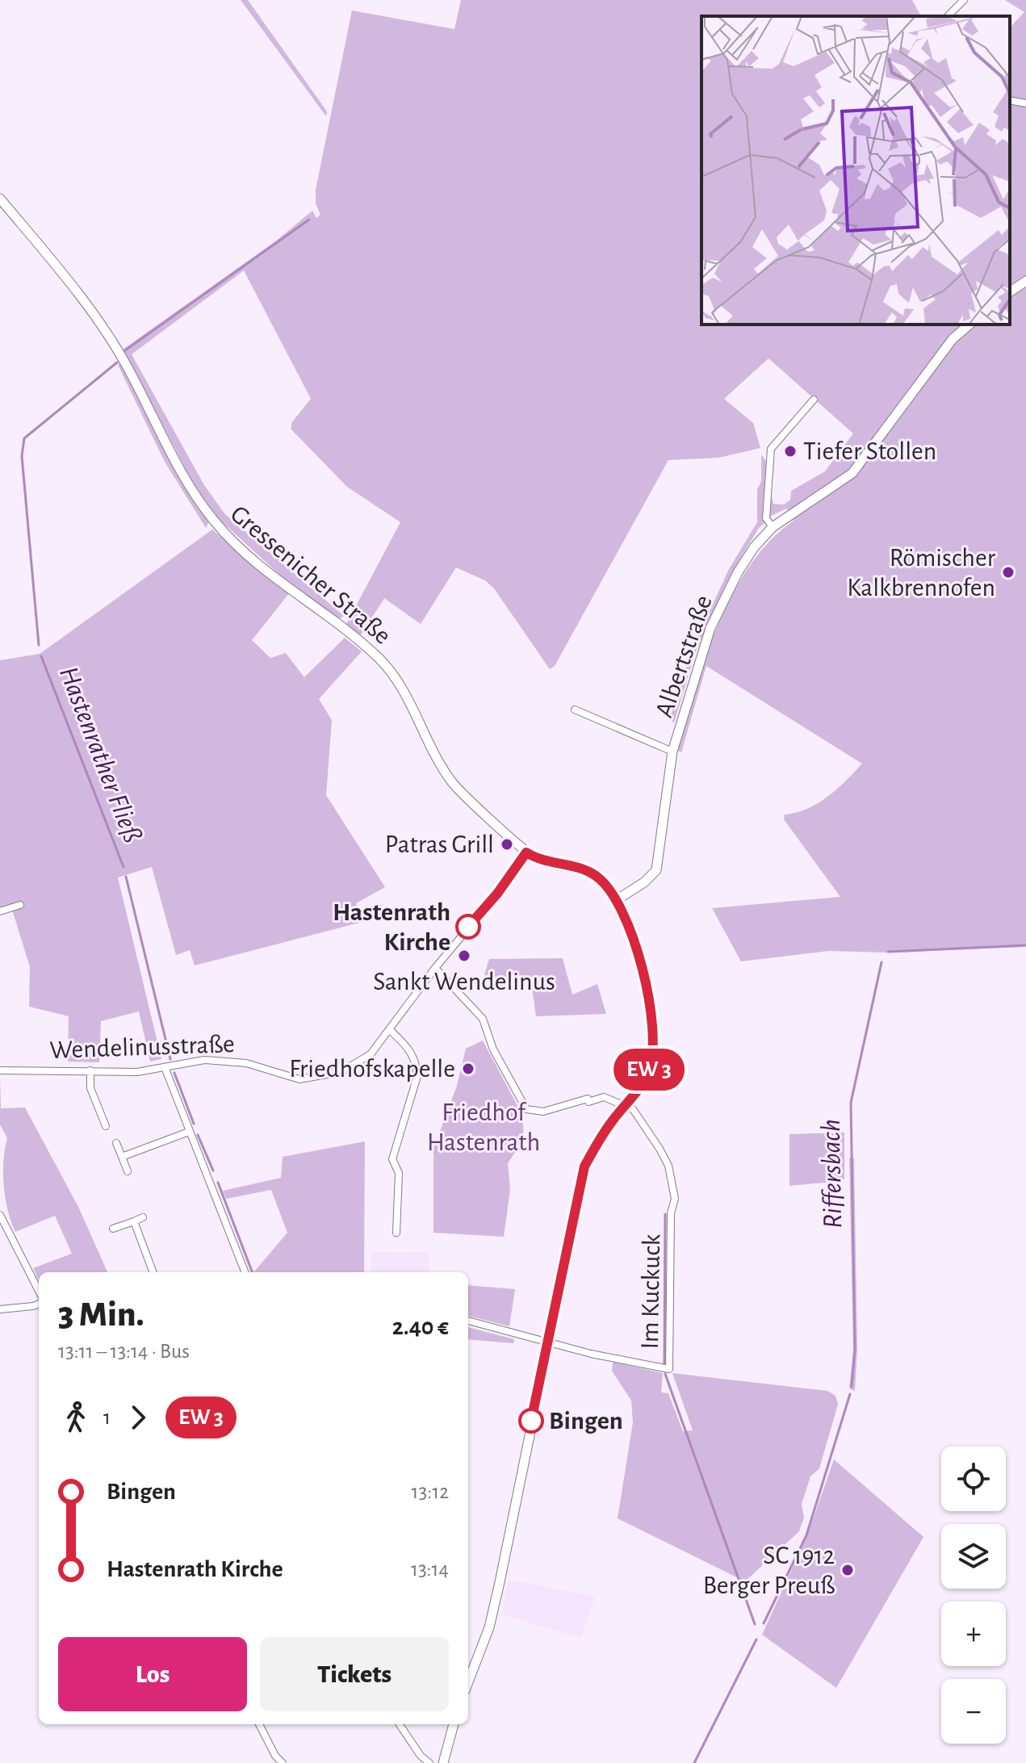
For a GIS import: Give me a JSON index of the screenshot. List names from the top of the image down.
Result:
{
  "streets": {
    "main road": ["Gressenicher Straße", "Albertstraße"],
    "street": ["Wendelinusstraße", "Im Kuckuck"]
  },
  "crossings": [
    ["Gressenicher Straße", "Albertstraße"],
    ["Gressenicher Straße", "Wendelinusstraße"]
  ],
  "water": ["Hastenrather Fließ", "Riffersbach"],
  "parks": ["Friedhof Hastenrath"],
  "places": [
    "Tiefer Stollen",
    "Römischer Kalkbrennofen",
    "Patras Grill",
    "Hastenrath Kirche",
    "Sankt Wendelinus",
    "Friedhofskapelle",
    "Bingen",
    "SC 1912 Berger Preuß"
  ],
  "page": {
    "on_map": "EW 3",
    "heading": ["3 Min.", "13:11 – 13:14 · Bus", "2.40 €"],
    "legs": ["1", "EW 3"],
    "map_buttons": ["+", "−"],
    "list": [
      {
        "name": "Bingen",
        "value": "13:12"
      },
      {
        "name": "Hastenrath Kirche",
        "value": "13:14"
      }
    ],
    "buttons": ["Los", "Tickets"]
  }
}
